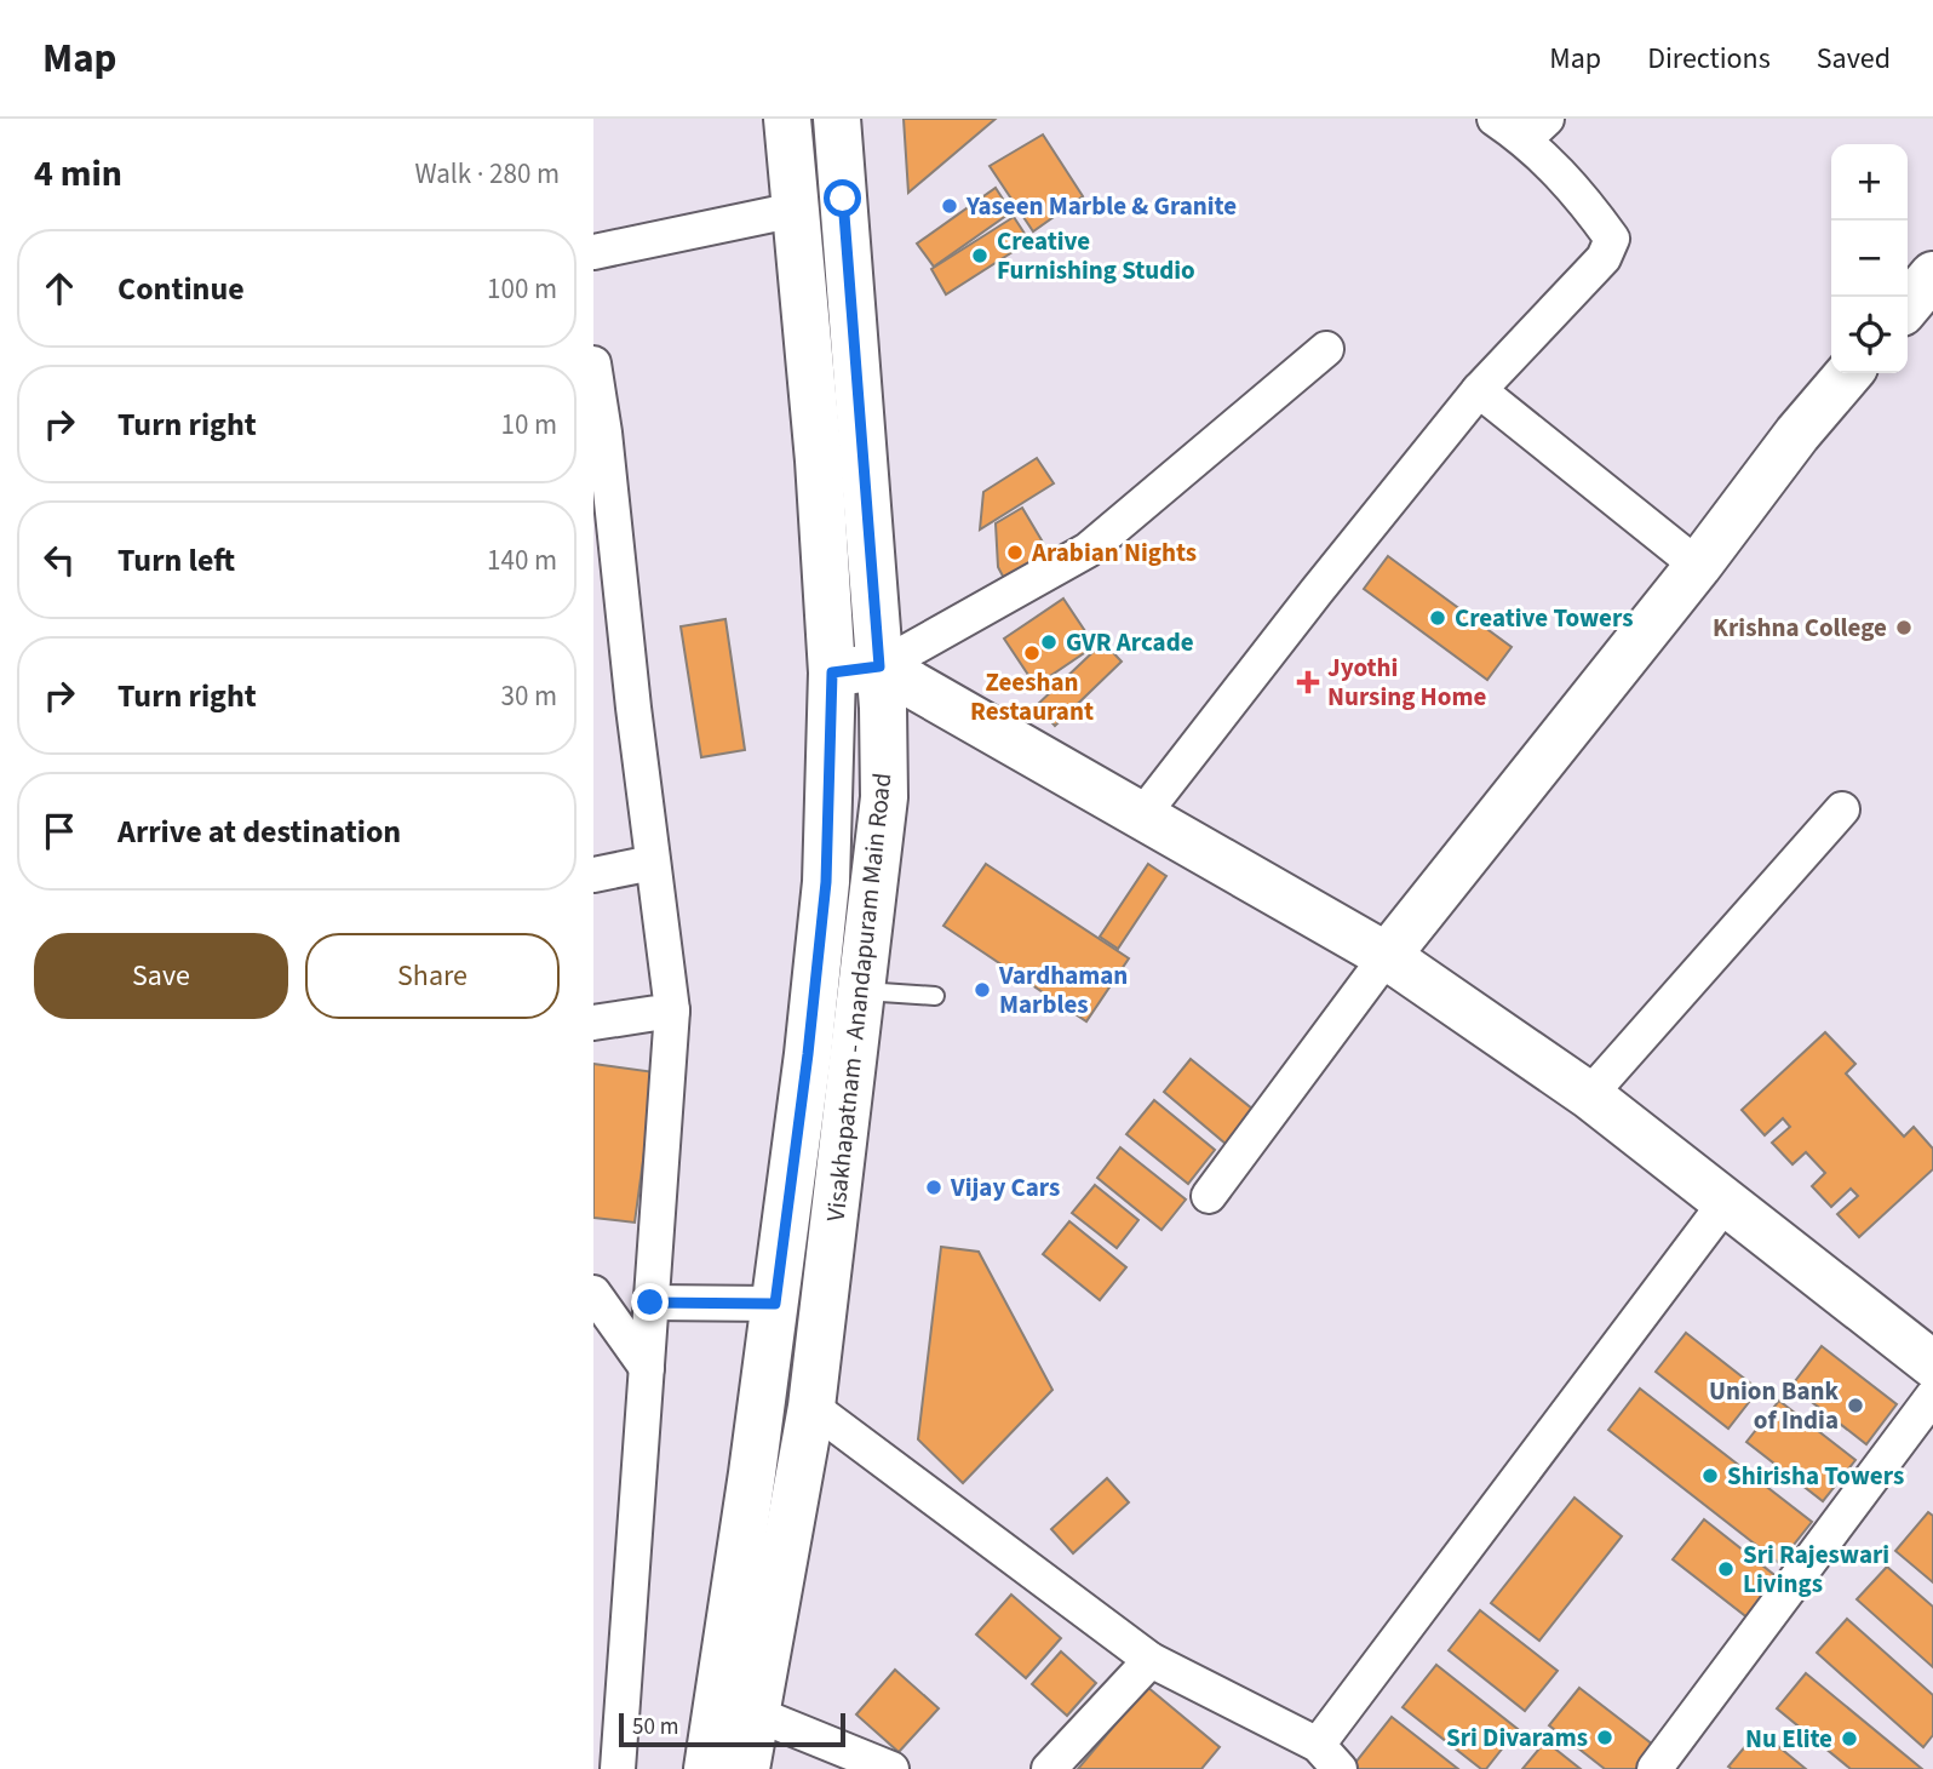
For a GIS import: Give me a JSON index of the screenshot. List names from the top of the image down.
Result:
{
  "streets": {
    "main road": ["Visakhapatnam - Anandapuram Main Road"]
  },
  "places": {
    "other": [
      "Yaseen Marble & Granite",
      "Creative Furnishing Studio",
      "Arabian Nights",
      "Creative Towers",
      "Krishna College",
      "GVR Arcade",
      "Zeeshan Restaurant",
      "Vardhaman Marbles",
      "Vijay Cars",
      "Union Bank of India",
      "Shirisha Towers",
      "Sri Rajeswari Livings",
      "Sri Divarams",
      "Nu Elite"
    ],
    "health": ["Jyothi Nursing Home"]
  },
  "scale_bar": "50 m",
  "page": {
    "header": "Map",
    "nav": ["Map", "Directions", "Saved"],
    "heading": ["4 min", "Walk · 280 m"],
    "map_buttons": ["+", "−"],
    "list": [
      ["Continue", "100 m"],
      ["Turn right", "10 m"],
      ["Turn left", "140 m"],
      ["Turn right", "30 m"],
      "Arrive at destination"
    ],
    "buttons": ["Save", "Share"],
    "scale": "50 m"
  }
}
